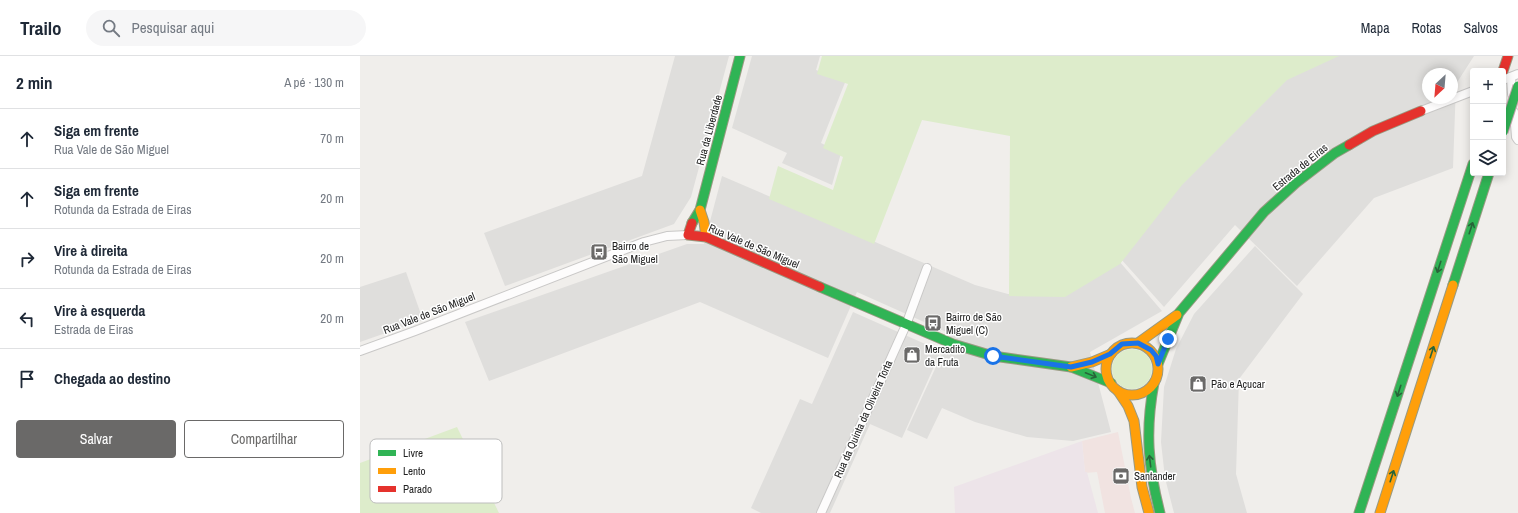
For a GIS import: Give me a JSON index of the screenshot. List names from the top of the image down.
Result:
{
  "streets": {
    "main road": ["Rua da Liberdade", "Estrada de Eiras", "Rua Vale de São Miguel"],
    "street": ["Rua da Quinta da Oliveira Torta"]
  },
  "crossings": [
    ["Rua da Liberdade", "Rua Vale de São Miguel"],
    ["Estrada de Eiras", "Rua Vale de São Miguel"],
    ["Rua Vale de São Miguel", "Rua da Quinta da Oliveira Torta"]
  ],
  "places": {
    "bus stop": ["Bairro de São Miguel", "Bairro de São Miguel (C)"],
    "shop": ["Mercadito da Fruta", "Pão e Açucar"],
    "bank": ["Santander"]
  },
  "legend": ["Livre", "Lento", "Parado"],
  "north": "bottom left",
  "page": {
    "header": "Trailo",
    "search": "Pesquisar aqui",
    "nav": ["Mapa", "Rotas", "Salvos"],
    "heading": ["2 min", "A pé · 130 m"],
    "map_buttons": ["+", "−"],
    "list": [
      ["Siga em frente", "Rua Vale de São Miguel", "70 m"],
      ["Siga em frente", "Rotunda da Estrada de Eiras", "20 m"],
      ["Vire à direita", "Rotunda da Estrada de Eiras", "20 m"],
      ["Vire à esquerda", "Estrada de Eiras", "20 m"],
      "Chegada ao destino"
    ],
    "buttons": ["Salvar", "Compartilhar"]
  }
}
